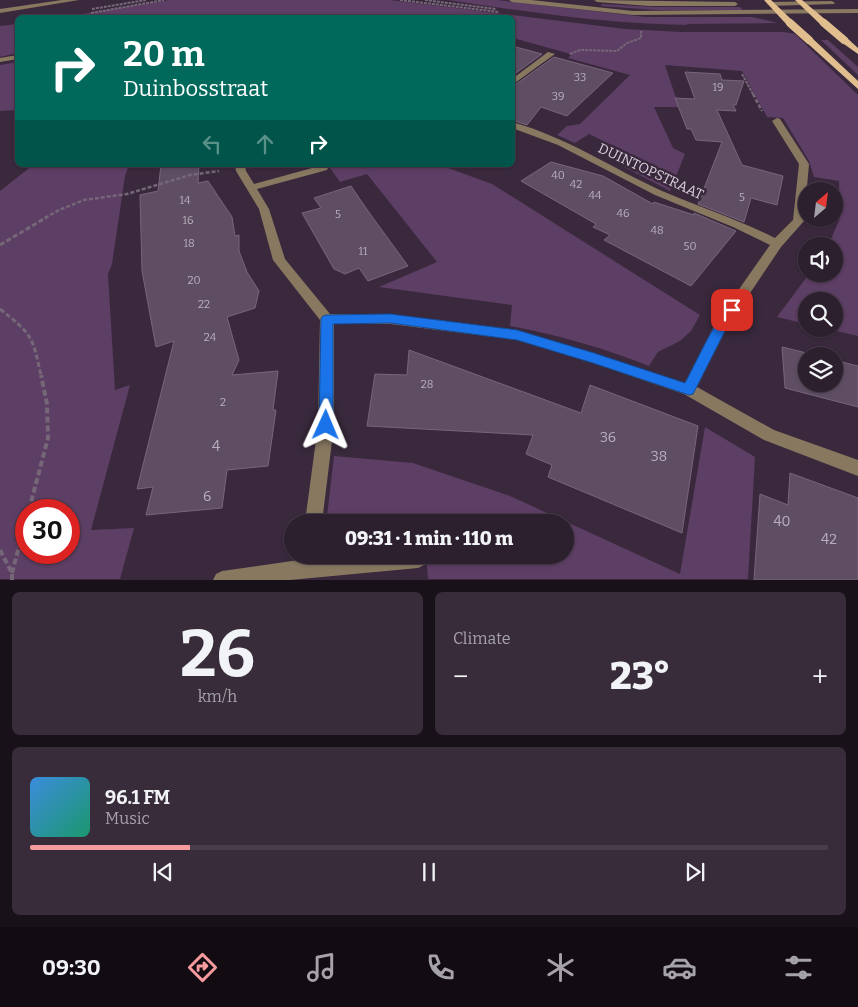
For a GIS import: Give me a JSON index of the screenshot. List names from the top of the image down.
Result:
{
  "streets": {
    "street": ["DUINTOPSTRAAT"]
  },
  "house_numbers": [
    "33",
    "19",
    "39",
    "40",
    "42",
    "44",
    "5",
    "14",
    "46",
    "5",
    "16",
    "48",
    "18",
    "50",
    "11",
    "20",
    "22",
    "24",
    "28",
    "2",
    "36",
    "4",
    "38",
    "6",
    "40",
    "42"
  ],
  "north": "top right",
  "page": {
    "turn": ["20 m", "Duinbosstraat"],
    "limit": "30",
    "trip": "09:31 · 1 min · 110 m",
    "tile": [
      ["26", "km/h"],
      "Climate"
    ],
    "heat": ["−", "23°", "+"],
    "song": ["96.1 FM", "Music"],
    "tabs": "09:30"
  }
}
